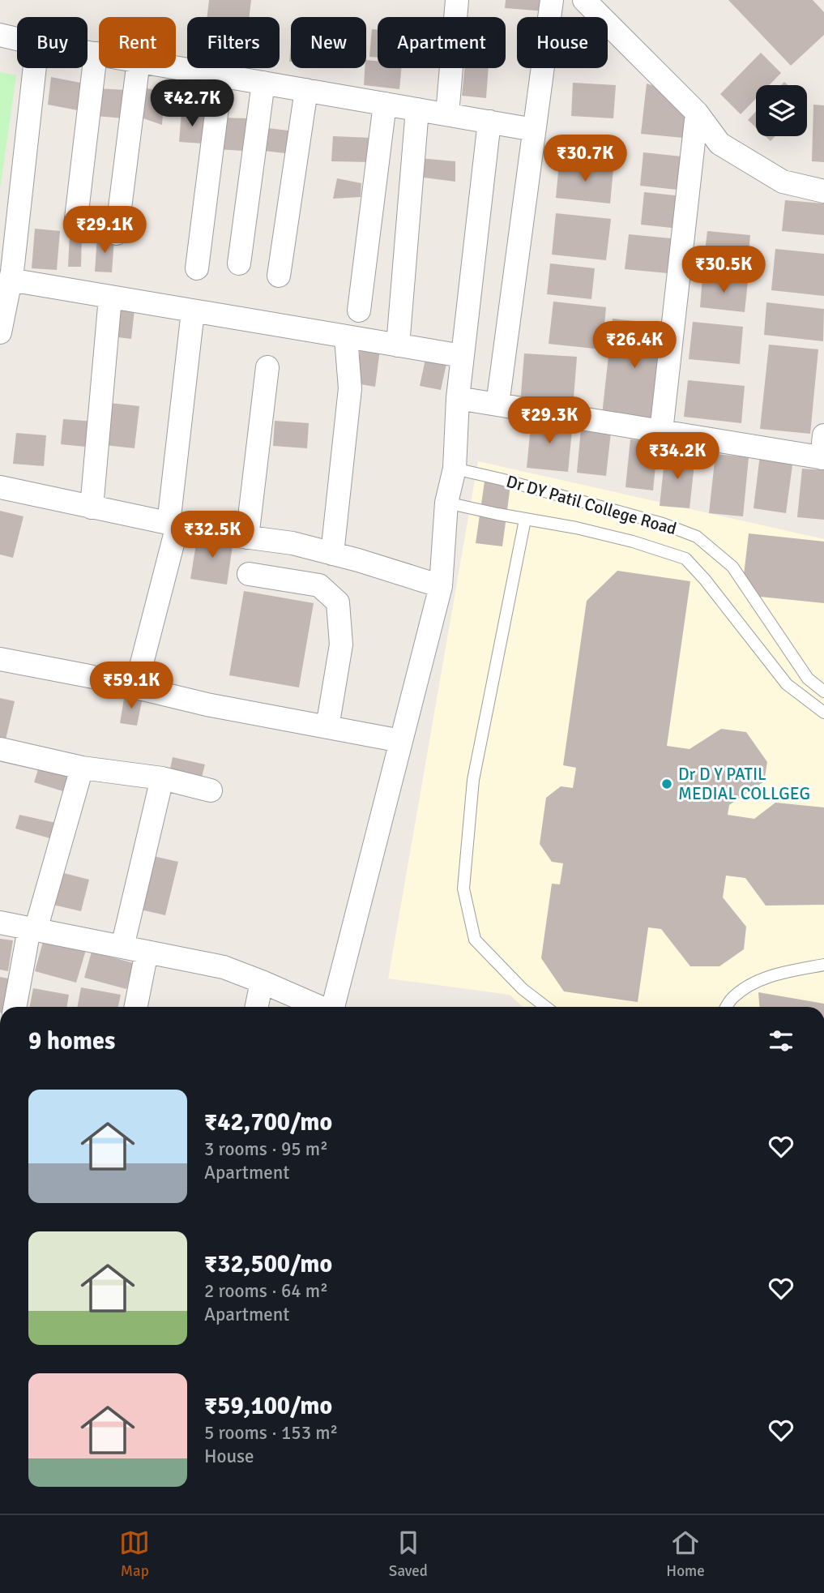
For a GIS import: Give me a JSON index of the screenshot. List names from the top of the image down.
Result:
{
  "streets": {
    "lane": ["Dr DY Patil College Road"]
  },
  "places": ["Dr D Y PATIL MEDIAL COLLGEG"],
  "page": {
    "chip": [
      "Buy",
      "Rent",
      "Filters",
      "New",
      "Apartment",
      "House"
    ],
    "price": [
      "₹42.7K",
      "₹30.7K",
      "₹29.1K",
      "₹30.5K",
      "₹26.4K",
      "₹29.3K",
      "₹34.2K",
      "₹32.5K",
      "₹59.1K"
    ],
    "heading": "9 homes",
    "list": [
      {
        "name": "₹42,700/mo",
        "note": "3 rooms · 95 m² · Apartment"
      },
      {
        "name": "₹32,500/mo",
        "note": "2 rooms · 64 m² · Apartment"
      },
      {
        "name": "₹59,100/mo",
        "note": "5 rooms · 153 m² · House"
      }
    ],
    "tabs": ["Map", "Saved", "Home"]
  }
}
